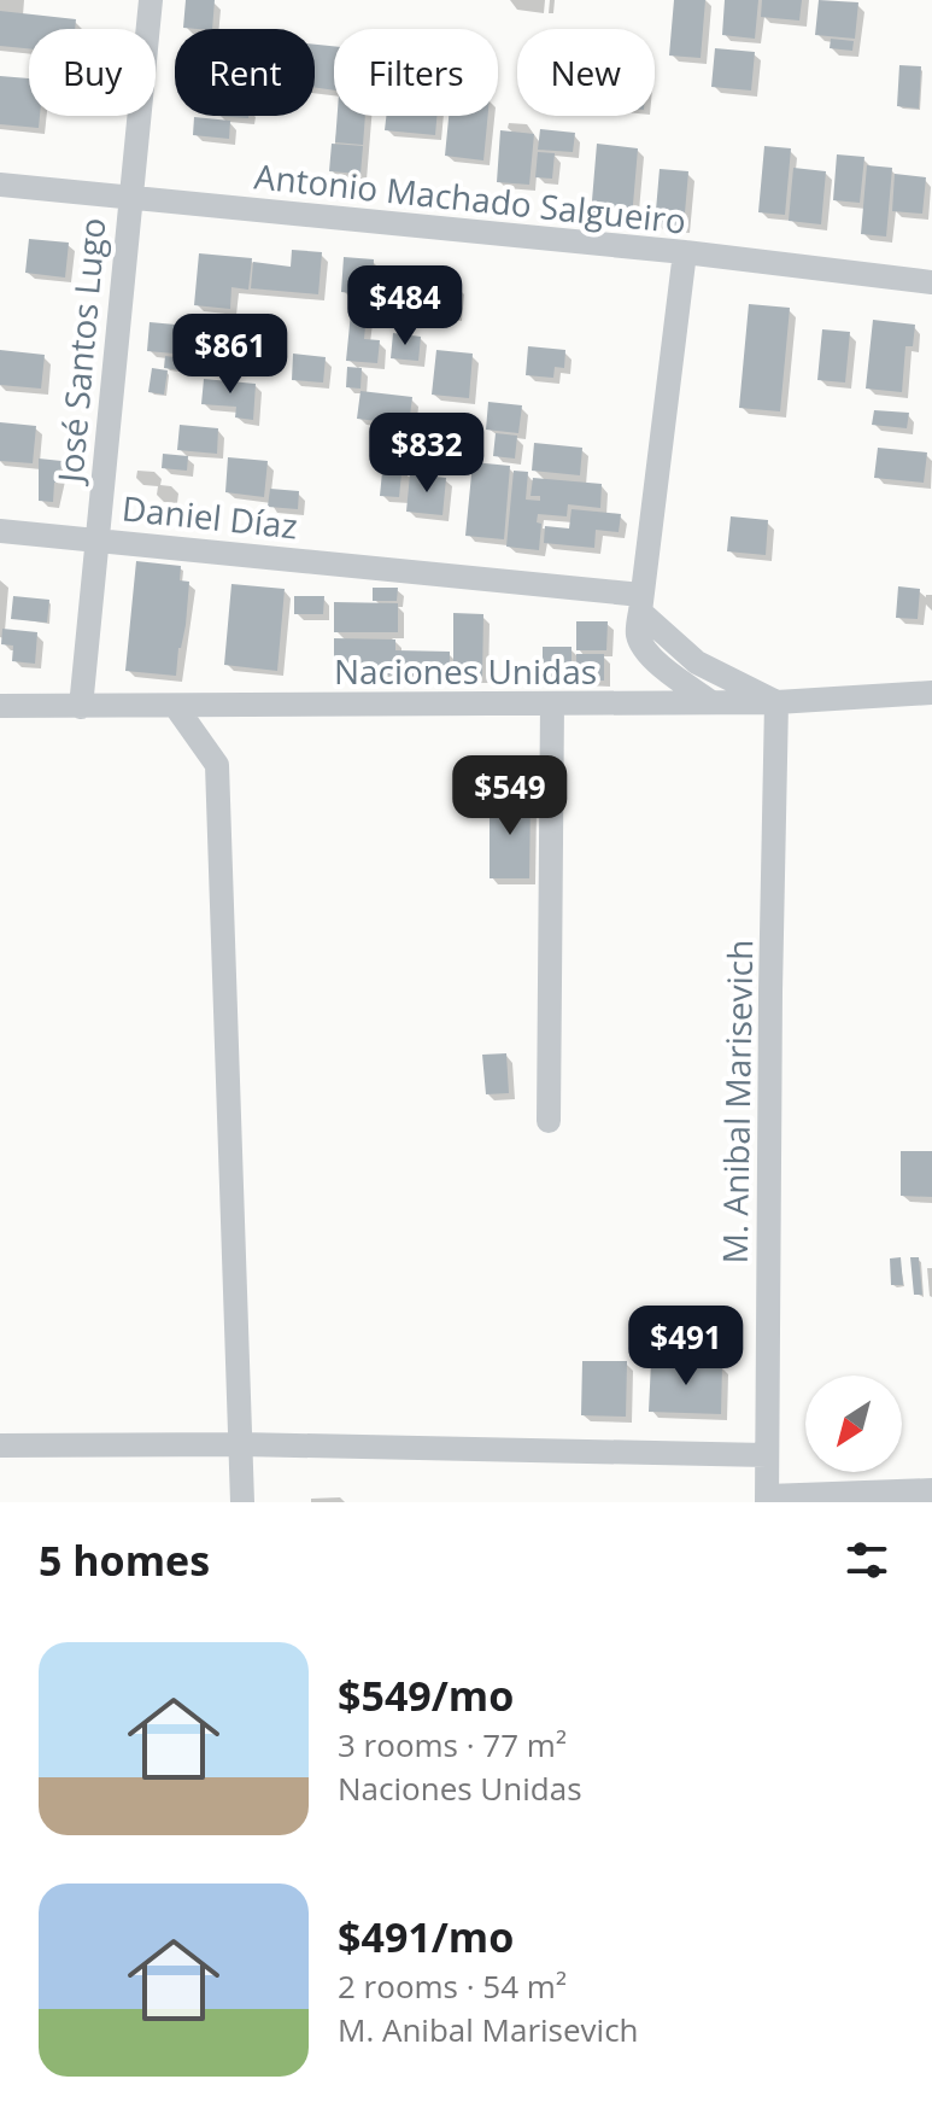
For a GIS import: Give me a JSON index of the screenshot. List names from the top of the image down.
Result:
{
  "streets": {
    "street": [
      "Antonio Machado Salgueiro",
      "José Santos Lugo",
      "Daniel Díaz",
      "Naciones Unidas",
      "M. Anibal Marisevich"
    ]
  },
  "crossings": [
    ["Antonio Machado Salgueiro", "José Santos Lugo"],
    ["José Santos Lugo", "Daniel Díaz"],
    ["José Santos Lugo", "Naciones Unidas"],
    ["Naciones Unidas", "M. Anibal Marisevich"]
  ],
  "north": "bottom left",
  "page": {
    "chip": [
      "Buy",
      "Rent",
      "Filters",
      "New"
    ],
    "price": [
      "$484",
      "$861",
      "$832",
      "$549",
      "$491"
    ],
    "heading": "5 homes",
    "list": [
      {
        "name": "$549/mo",
        "note": "3 rooms · 77 m² · Naciones Unidas"
      },
      {
        "name": "$491/mo",
        "note": "2 rooms · 54 m² · M. Anibal Marisevich"
      }
    ]
  }
}
